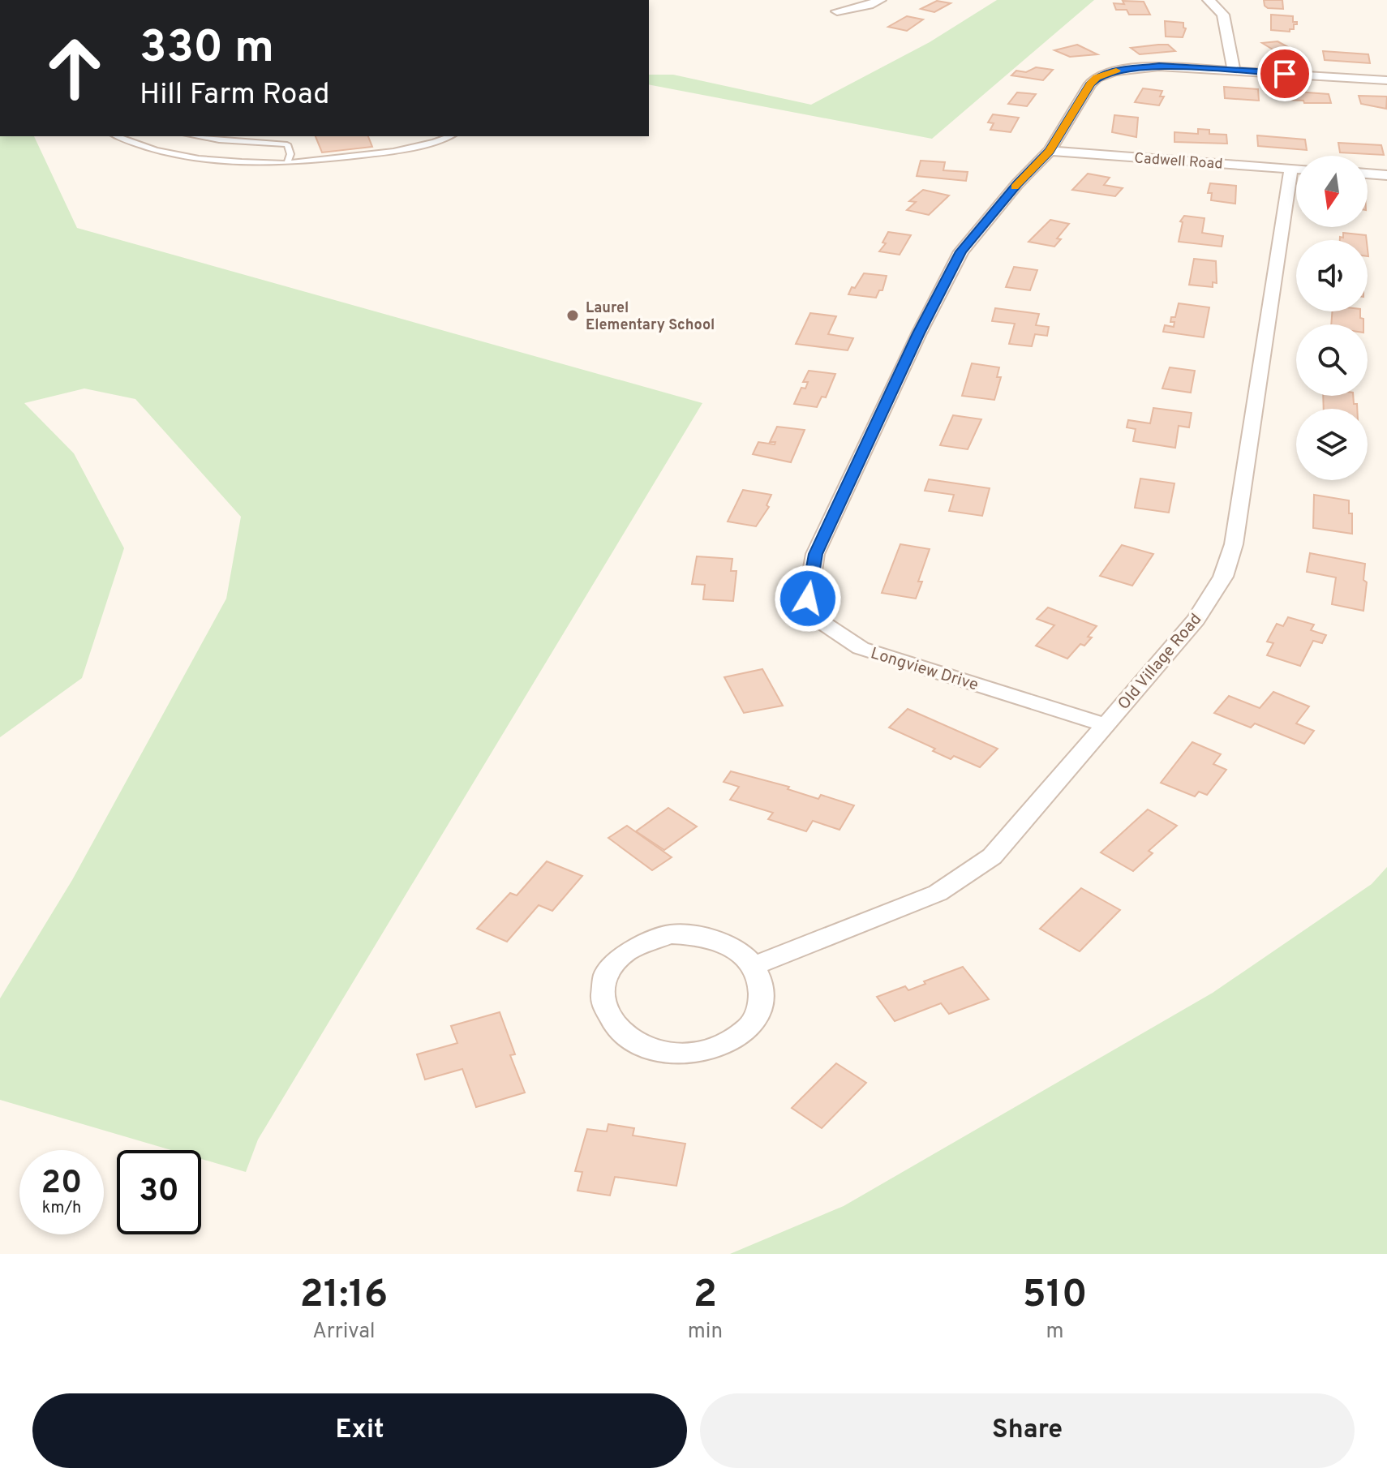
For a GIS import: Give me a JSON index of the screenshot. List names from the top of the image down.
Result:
{
  "streets": {
    "street": ["Cadwell Road", "Old Village Road", "Longview Drive"]
  },
  "crossings": [
    ["Cadwell Road", "Longview Drive"],
    ["Old Village Road", "Longview Drive"]
  ],
  "places": ["Laurel Elementary School"],
  "north": "bottom",
  "page": {
    "turn": ["330 m", "Hill Farm Road"],
    "speed": "20 km/h",
    "limit": "30",
    "eta": [
      "21:16",
      "Arrival",
      "2",
      "min",
      "510",
      "m"
    ],
    "buttons": ["Exit", "Share"]
  }
}
